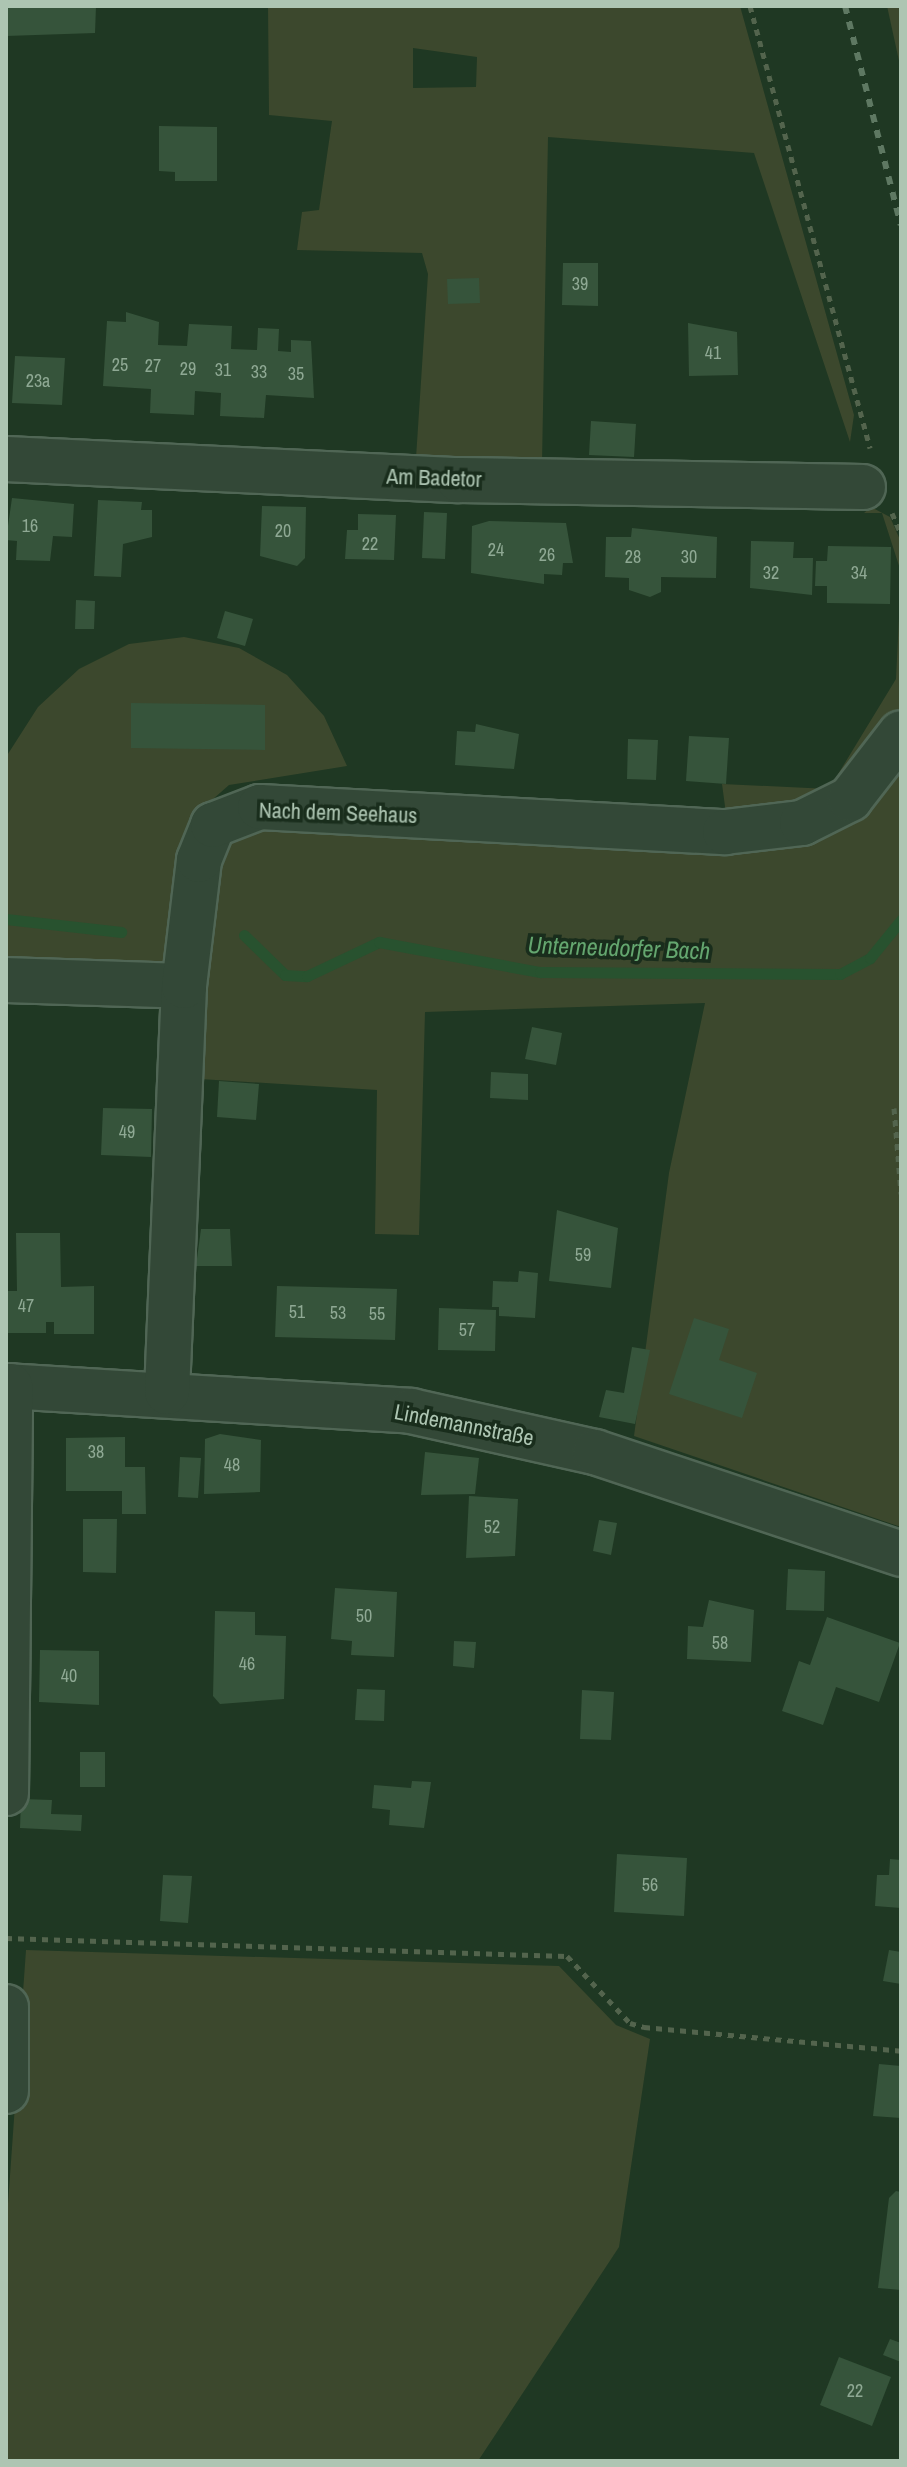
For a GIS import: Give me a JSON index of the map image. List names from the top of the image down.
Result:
{
  "streets": {
    "street": ["Am Badetor", "Nach dem Seehaus", "Lindemannstraße"]
  },
  "crossings": [
    ["Nach dem Seehaus", "Lindemannstraße"]
  ],
  "water": ["Unterneudorfer Bach"],
  "house_numbers": [
    "39",
    "41",
    "25",
    "27",
    "29",
    "31",
    "33",
    "35",
    "23a",
    "16",
    "20",
    "22",
    "24",
    "26",
    "28",
    "30",
    "32",
    "34",
    "49",
    "59",
    "47",
    "51",
    "53",
    "55",
    "57",
    "38",
    "48",
    "52",
    "50",
    "58",
    "46",
    "40",
    "56",
    "22"
  ]
}
